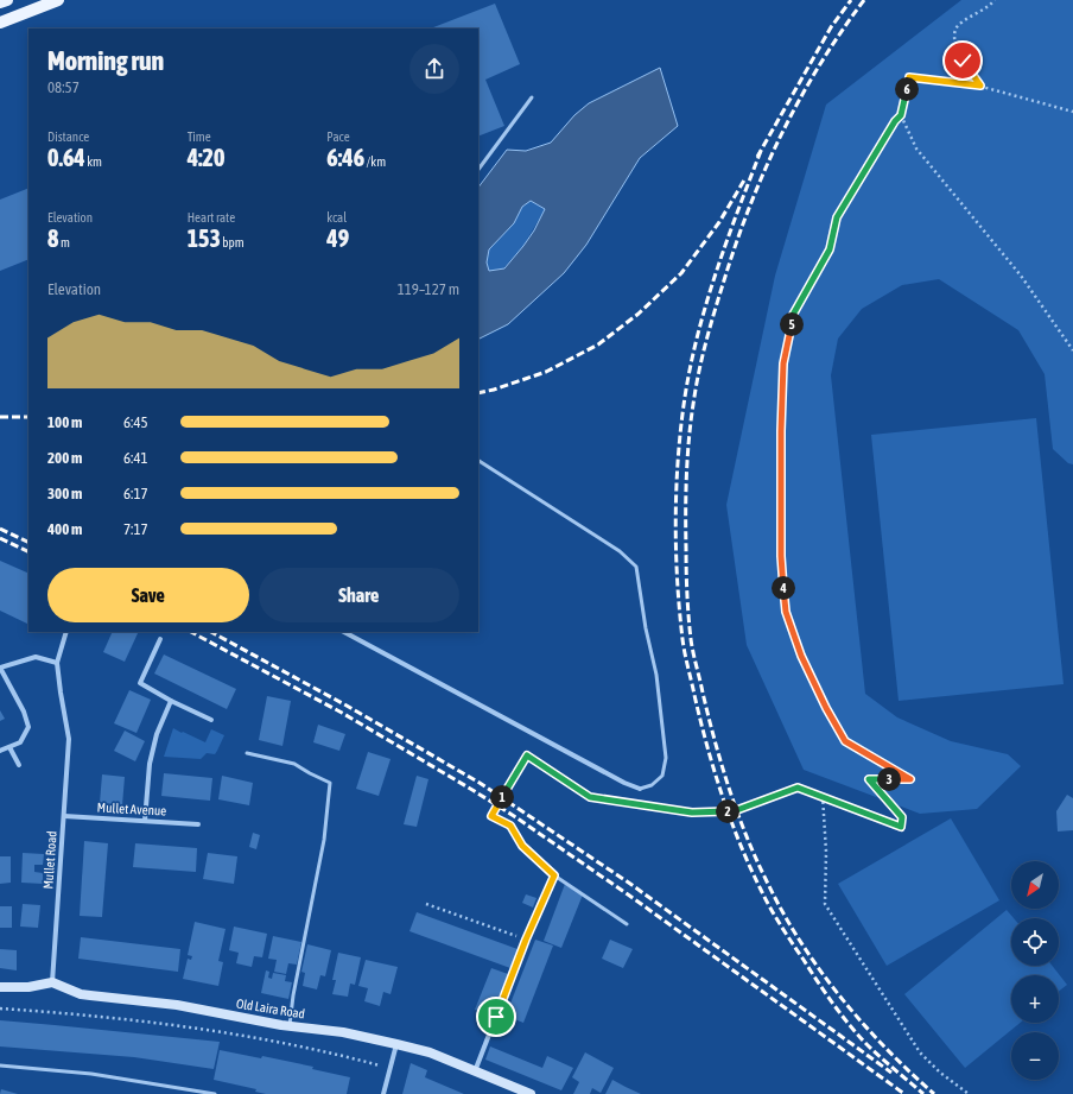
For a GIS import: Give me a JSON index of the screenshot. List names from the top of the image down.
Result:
{
  "streets": {
    "main road": ["Old Laira Road"],
    "street": ["Mullet Avenue", "Mullet Road"]
  },
  "crossings": [
    ["Mullet Avenue", "Mullet Road"],
    ["Mullet Road", "Old Laira Road"]
  ],
  "north": "bottom left",
  "page": {
    "heading": ["Morning run", "08:57"],
    "pins": [
      "6",
      "5",
      "4",
      "3",
      "1",
      "2"
    ],
    "stats": [
      ["Distance", "0.64 km"],
      ["Time", "4:20"],
      ["Pace", "6:46 /km"],
      ["Elevation", "8 m"],
      ["Heart rate", "153 bpm"],
      ["kcal", "49"]
    ],
    "chart": ["Elevation", "119–127 m"],
    "list": [
      {
        "name": "100 m",
        "note": "6:45"
      },
      {
        "name": "200 m",
        "note": "6:41"
      },
      {
        "name": "300 m",
        "note": "6:17"
      },
      {
        "name": "400 m",
        "note": "7:17"
      }
    ],
    "buttons": ["Save", "Share"],
    "map_buttons": ["+", "−"]
  }
}
